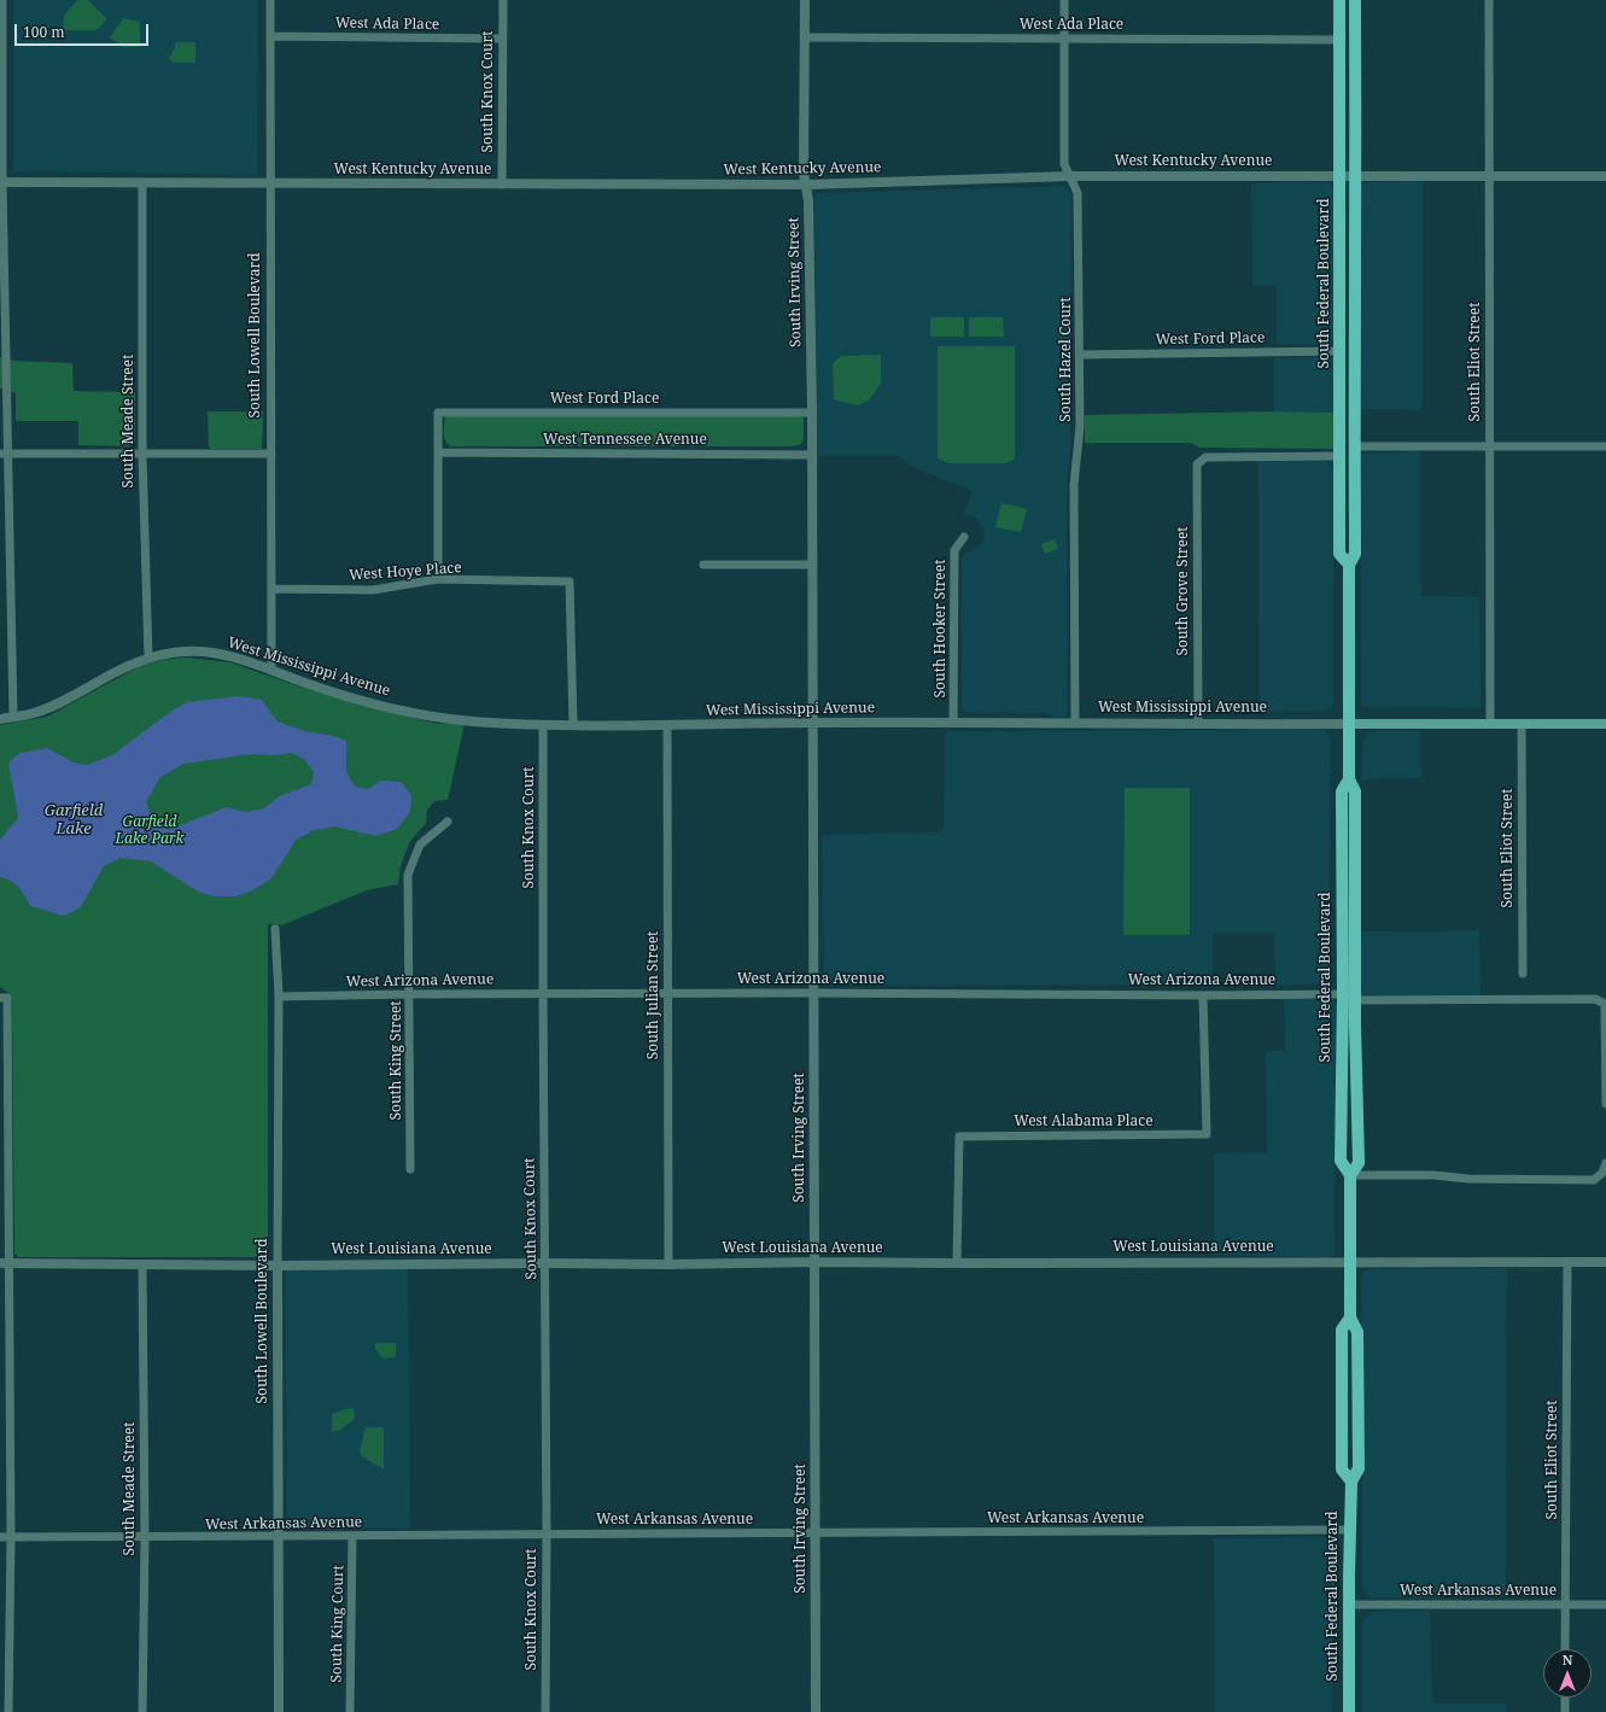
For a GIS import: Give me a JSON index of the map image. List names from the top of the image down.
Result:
{
  "streets": {
    "main road": ["South Federal Boulevard", "West Mississippi Avenue"],
    "street": [
      "West Ada Place",
      "South Knox Court",
      "West Kentucky Avenue",
      "South Irving Street",
      "South Lowell Boulevard",
      "West Ford Place",
      "South Hazel Court",
      "South Eliot Street",
      "South Meade Street",
      "West Tennessee Avenue",
      "West Hoye Place",
      "South Grove Street",
      "South Hooker Street",
      "West Arizona Avenue",
      "South Julian Street",
      "South King Street",
      "West Alabama Place",
      "West Louisiana Avenue",
      "West Arkansas Avenue",
      "South King Court"
    ]
  },
  "crossings": [
    ["West Ada Place", "South Knox Court"],
    ["West Ada Place", "South Irving Street"],
    ["West Ada Place", "South Federal Boulevard"],
    ["West Ada Place", "South Lowell Boulevard"],
    ["West Ada Place", "South Hazel Court"],
    ["South Knox Court", "West Kentucky Avenue"],
    ["South Knox Court", "West Mississippi Avenue"],
    ["South Knox Court", "West Arizona Avenue"],
    ["South Knox Court", "West Louisiana Avenue"],
    ["South Knox Court", "West Arkansas Avenue"],
    ["West Kentucky Avenue", "South Irving Street"],
    ["West Kentucky Avenue", "South Federal Boulevard"],
    ["West Kentucky Avenue", "South Lowell Boulevard"],
    ["West Kentucky Avenue", "South Hazel Court"],
    ["West Kentucky Avenue", "South Eliot Street"],
    ["West Kentucky Avenue", "South Meade Street"],
    ["South Irving Street", "West Ford Place"],
    ["South Irving Street", "West Tennessee Avenue"],
    ["South Irving Street", "West Mississippi Avenue"],
    ["South Irving Street", "West Arizona Avenue"],
    ["South Irving Street", "West Louisiana Avenue"],
    ["South Irving Street", "West Arkansas Avenue"],
    ["South Federal Boulevard", "West Ford Place"],
    ["South Federal Boulevard", "South Grove Street"],
    ["South Federal Boulevard", "West Mississippi Avenue"],
    ["South Federal Boulevard", "West Arizona Avenue"],
    ["South Federal Boulevard", "West Louisiana Avenue"],
    ["South Federal Boulevard", "West Arkansas Avenue"],
    ["South Lowell Boulevard", "West Hoye Place"],
    ["South Lowell Boulevard", "West Mississippi Avenue"],
    ["South Lowell Boulevard", "West Arizona Avenue"],
    ["South Lowell Boulevard", "West Louisiana Avenue"],
    ["South Lowell Boulevard", "West Arkansas Avenue"],
    ["West Ford Place", "South Hazel Court"],
    ["West Ford Place", "West Tennessee Avenue"],
    ["South Hazel Court", "West Mississippi Avenue"],
    ["South Eliot Street", "West Mississippi Avenue"],
    ["South Eliot Street", "West Louisiana Avenue"],
    ["South Eliot Street", "West Arkansas Avenue"],
    ["South Meade Street", "West Mississippi Avenue"],
    ["South Meade Street", "West Louisiana Avenue"],
    ["South Meade Street", "West Arkansas Avenue"],
    ["West Hoye Place", "West Mississippi Avenue"],
    ["South Grove Street", "West Mississippi Avenue"],
    ["South Hooker Street", "West Mississippi Avenue"],
    ["West Mississippi Avenue", "South Julian Street"],
    ["West Arizona Avenue", "South Julian Street"],
    ["West Arizona Avenue", "South King Street"],
    ["West Arizona Avenue", "West Alabama Place"],
    ["South Julian Street", "West Louisiana Avenue"],
    ["West Alabama Place", "West Louisiana Avenue"],
    ["West Arkansas Avenue", "South King Court"]
  ],
  "water": ["Garfield Lake"],
  "parks": ["Garfield Lake Park"],
  "scale_bar": "100 m",
  "north": "top"
}
